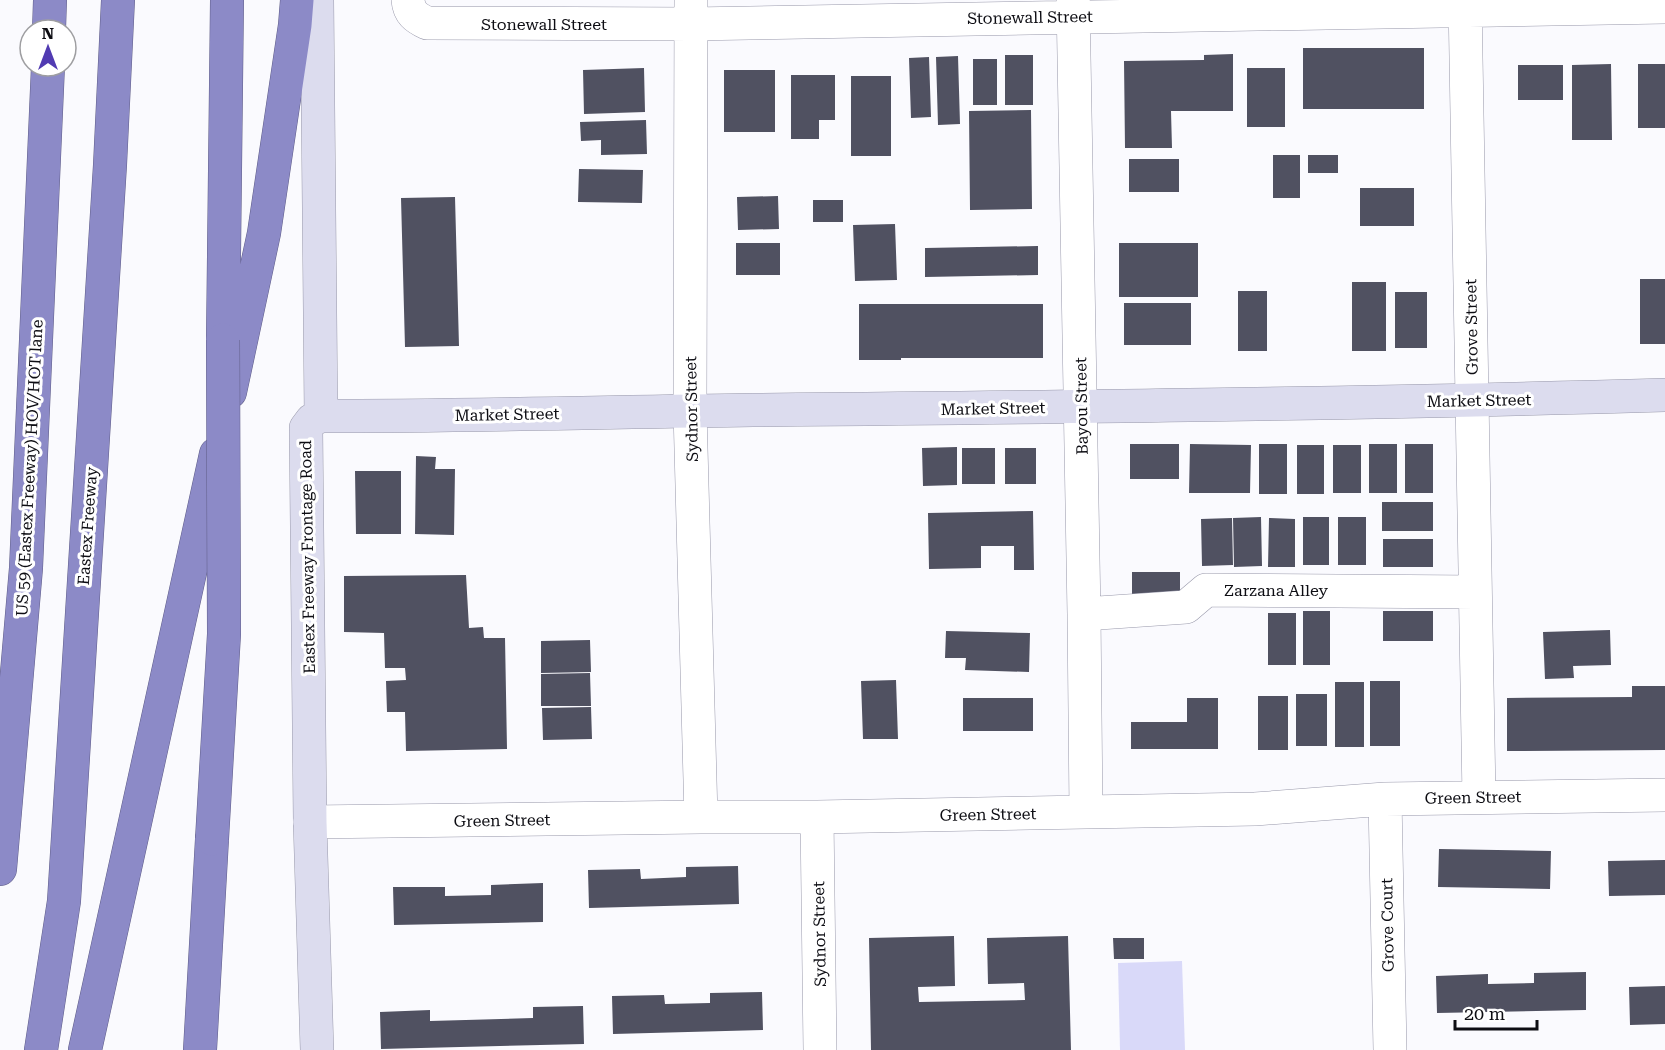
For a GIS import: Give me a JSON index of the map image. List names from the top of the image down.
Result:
{
  "streets": {
    "highway": ["US 59 (Eastex Freeway) HOV/HOT lane", "Eastex Freeway"],
    "street": [
      "Stonewall Street",
      "Grove Street",
      "Market Street",
      "Bayou Street",
      "Sydnor Street",
      "Eastex Freeway Frontage Road",
      "Zarzana Alley",
      "Green Street",
      "Grove Court"
    ]
  },
  "crossings": [
    ["Stonewall Street", "Grove Street"],
    ["Stonewall Street", "Bayou Street"],
    ["Stonewall Street", "Sydnor Street"],
    ["Grove Street", "Market Street"],
    ["Grove Street", "Zarzana Alley"],
    ["Grove Street", "Green Street"],
    ["Market Street", "Bayou Street"],
    ["Market Street", "Sydnor Street"],
    ["Market Street", "Eastex Freeway Frontage Road"],
    ["Bayou Street", "Zarzana Alley"],
    ["Bayou Street", "Green Street"],
    ["Sydnor Street", "Green Street"],
    ["Eastex Freeway Frontage Road", "Green Street"],
    ["Green Street", "Grove Court"]
  ],
  "scale_bar": "20 m",
  "north": "top"
}
